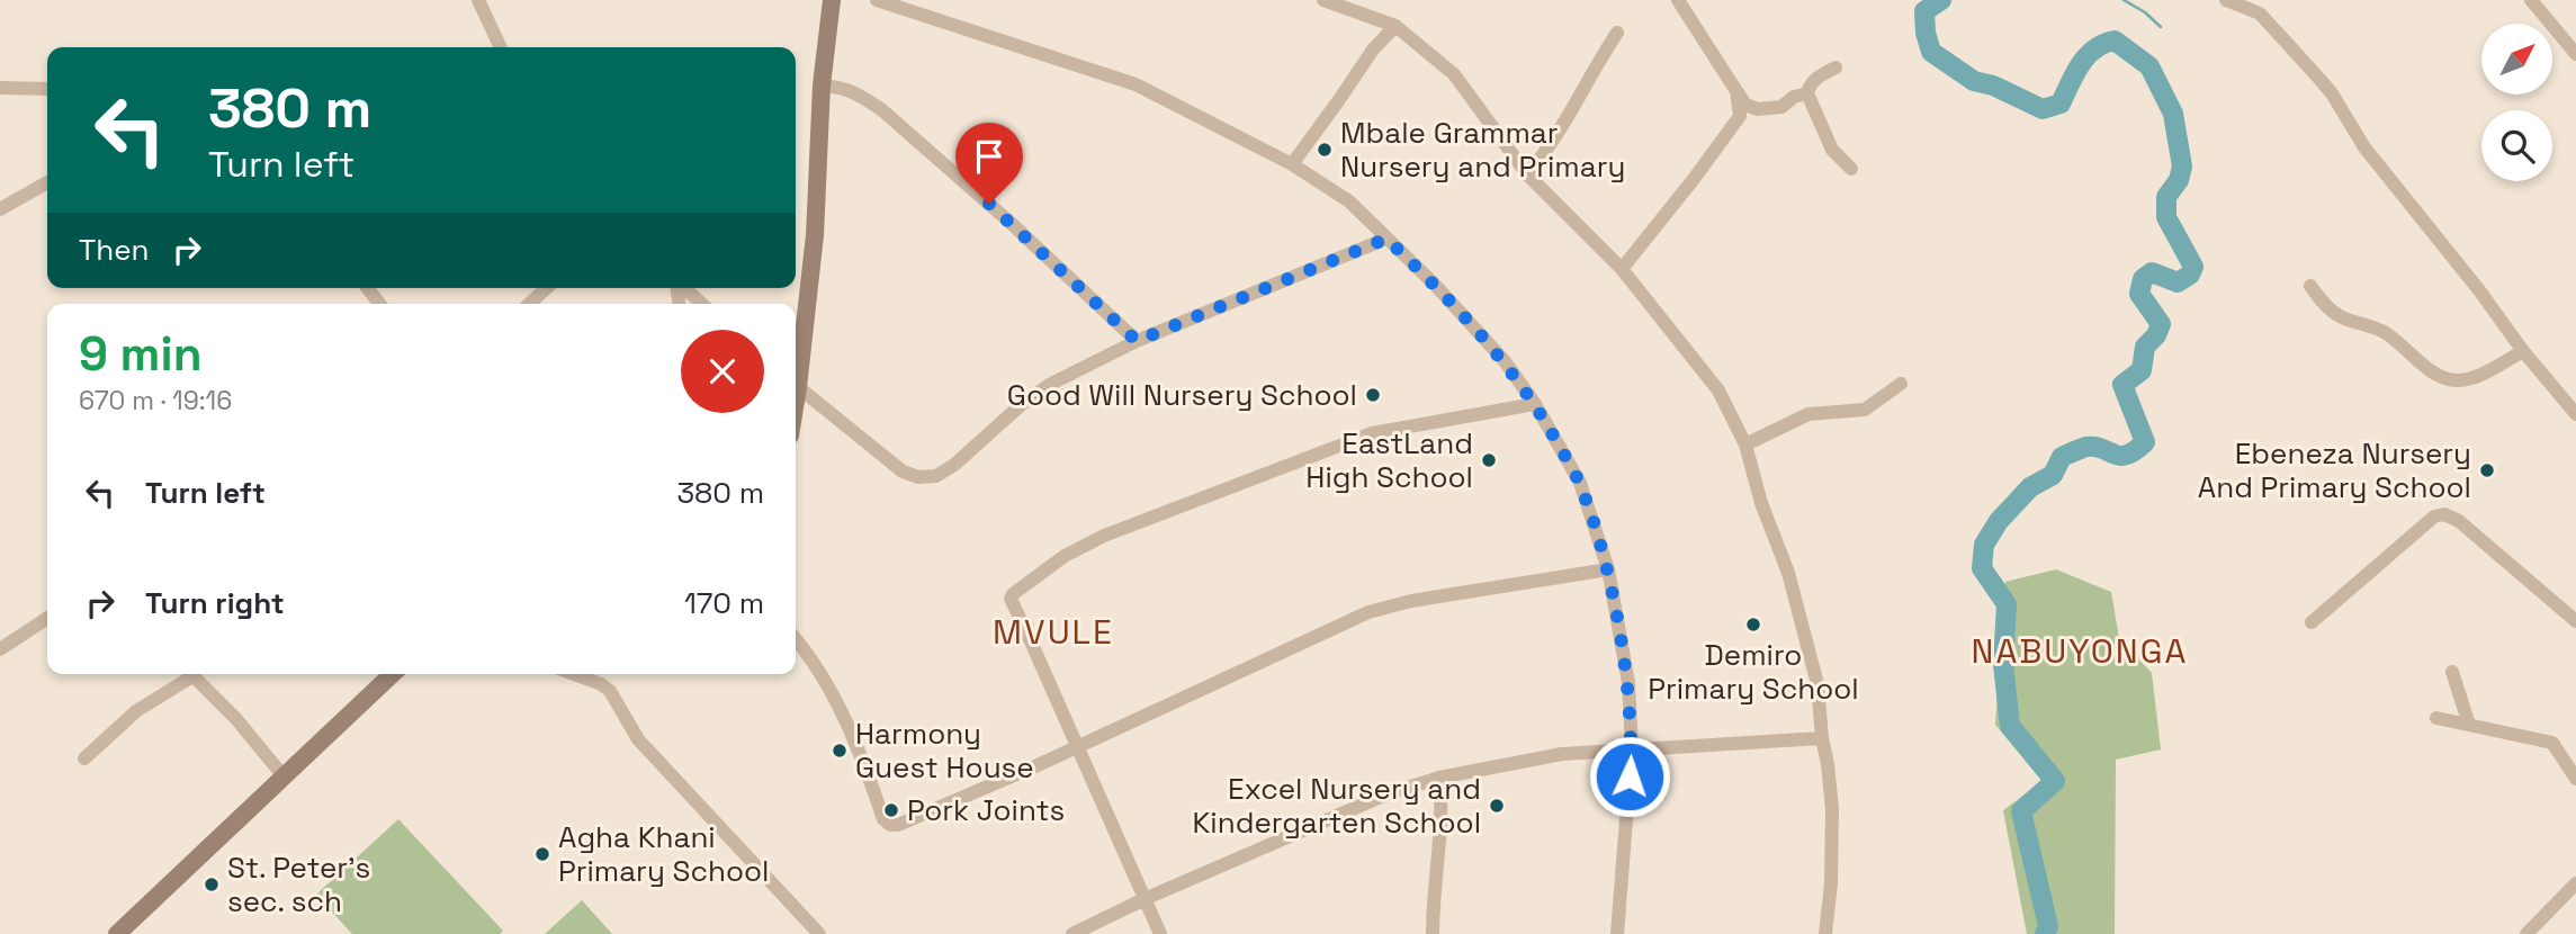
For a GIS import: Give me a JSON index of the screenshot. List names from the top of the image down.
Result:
{
  "districts": ["MVULE", "NABUYONGA"],
  "places": [
    "Mbale Grammar Nursery and Primary",
    "Good Will Nursery School",
    "EastLand High School",
    "Ebeneza Nursery And Primary School",
    "Demiro Primary School",
    "Harmony Guest House",
    "Excel Nursery and Kindergarten School",
    "Pork Joints",
    "Agha Khani Primary School",
    "St. Peter's sec. sch"
  ],
  "north": "top right",
  "page": {
    "turn": ["380 m", "Turn left"],
    "then": "Then",
    "heading": ["9 min", "670 m · 19:16"],
    "list": [
      {
        "name": "Turn left",
        "value": "380 m"
      },
      {
        "name": "Turn right",
        "value": "170 m"
      }
    ]
  }
}
